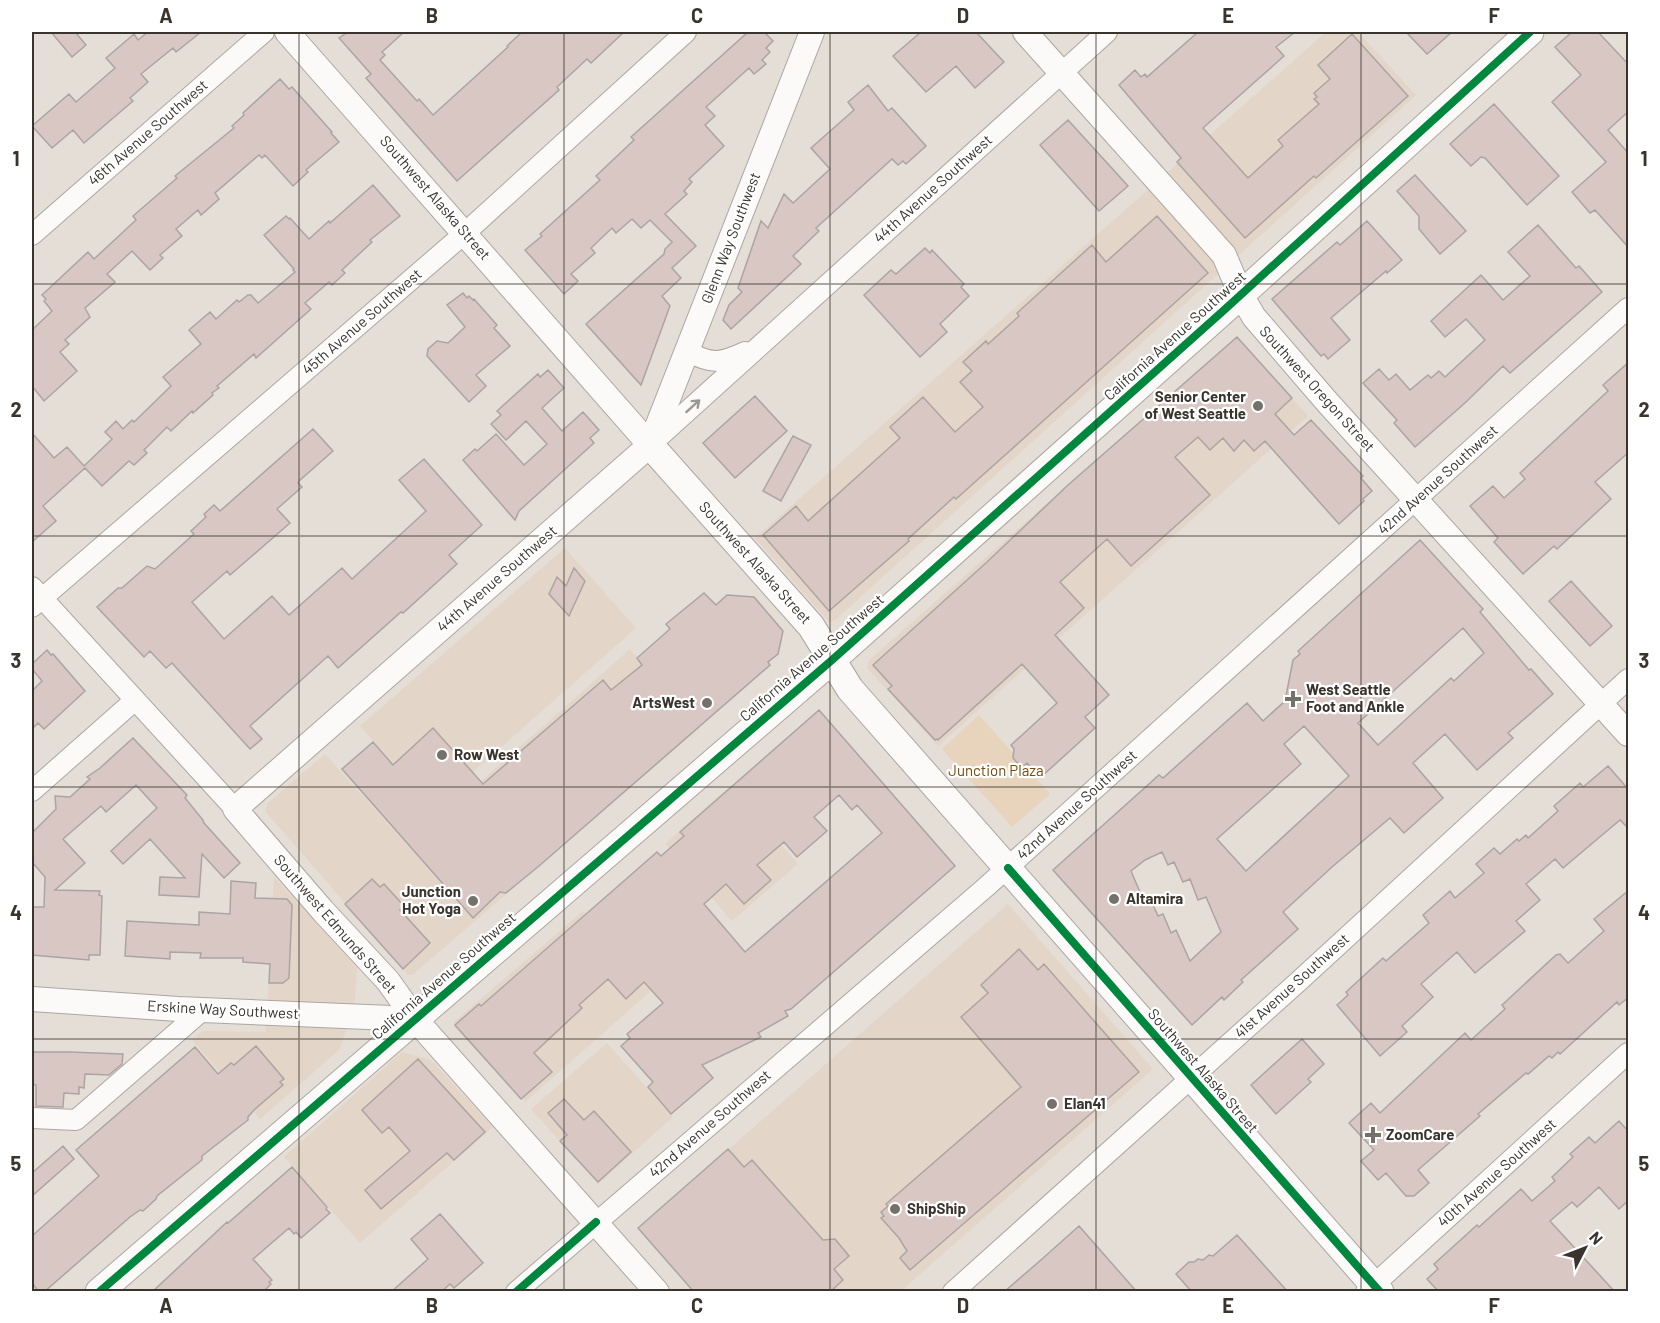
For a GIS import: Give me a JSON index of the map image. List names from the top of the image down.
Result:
{
  "streets": {
    "main road": ["Southwest Alaska Street", "California Avenue Southwest"],
    "street": [
      "46th Avenue Southwest",
      "44th Avenue Southwest",
      "Glenn Way Southwest",
      "45th Avenue Southwest",
      "Southwest Oregon Street",
      "42nd Avenue Southwest",
      "Southwest Edmunds Street",
      "41st Avenue Southwest",
      "Erskine Way Southwest",
      "40th Avenue Southwest"
    ]
  },
  "crossings": [
    ["44th Avenue Southwest", "Southwest Alaska Street"],
    ["44th Avenue Southwest", "Glenn Way Southwest"],
    ["44th Avenue Southwest", "Southwest Oregon Street"],
    ["44th Avenue Southwest", "Southwest Edmunds Street"],
    ["Southwest Alaska Street", "Glenn Way Southwest"],
    ["Southwest Alaska Street", "45th Avenue Southwest"],
    ["Southwest Alaska Street", "California Avenue Southwest"],
    ["Southwest Alaska Street", "42nd Avenue Southwest"],
    ["Southwest Alaska Street", "41st Avenue Southwest"],
    ["Southwest Alaska Street", "40th Avenue Southwest"],
    ["45th Avenue Southwest", "Southwest Edmunds Street"],
    ["California Avenue Southwest", "Southwest Oregon Street"],
    ["California Avenue Southwest", "Southwest Edmunds Street"],
    ["California Avenue Southwest", "Erskine Way Southwest"],
    ["Southwest Oregon Street", "42nd Avenue Southwest"],
    ["Southwest Oregon Street", "41st Avenue Southwest"],
    ["42nd Avenue Southwest", "Southwest Edmunds Street"],
    ["Southwest Edmunds Street", "Erskine Way Southwest"]
  ],
  "parks": ["Junction Plaza"],
  "places": {
    "other": [
      "Senior Center of West Seattle",
      "ArtsWest",
      "Row West",
      "Altamira",
      "Junction Hot Yoga",
      "Elan41",
      "ShipShip"
    ],
    "health": ["West Seattle Foot and Ankle", "ZoomCare"]
  },
  "north": "top right",
  "grid": {
    "columns": [
      "A",
      "B",
      "C",
      "D",
      "E",
      "F"
    ],
    "rows": [
      "1",
      "2",
      "3",
      "4",
      "5"
    ]
  }
}
